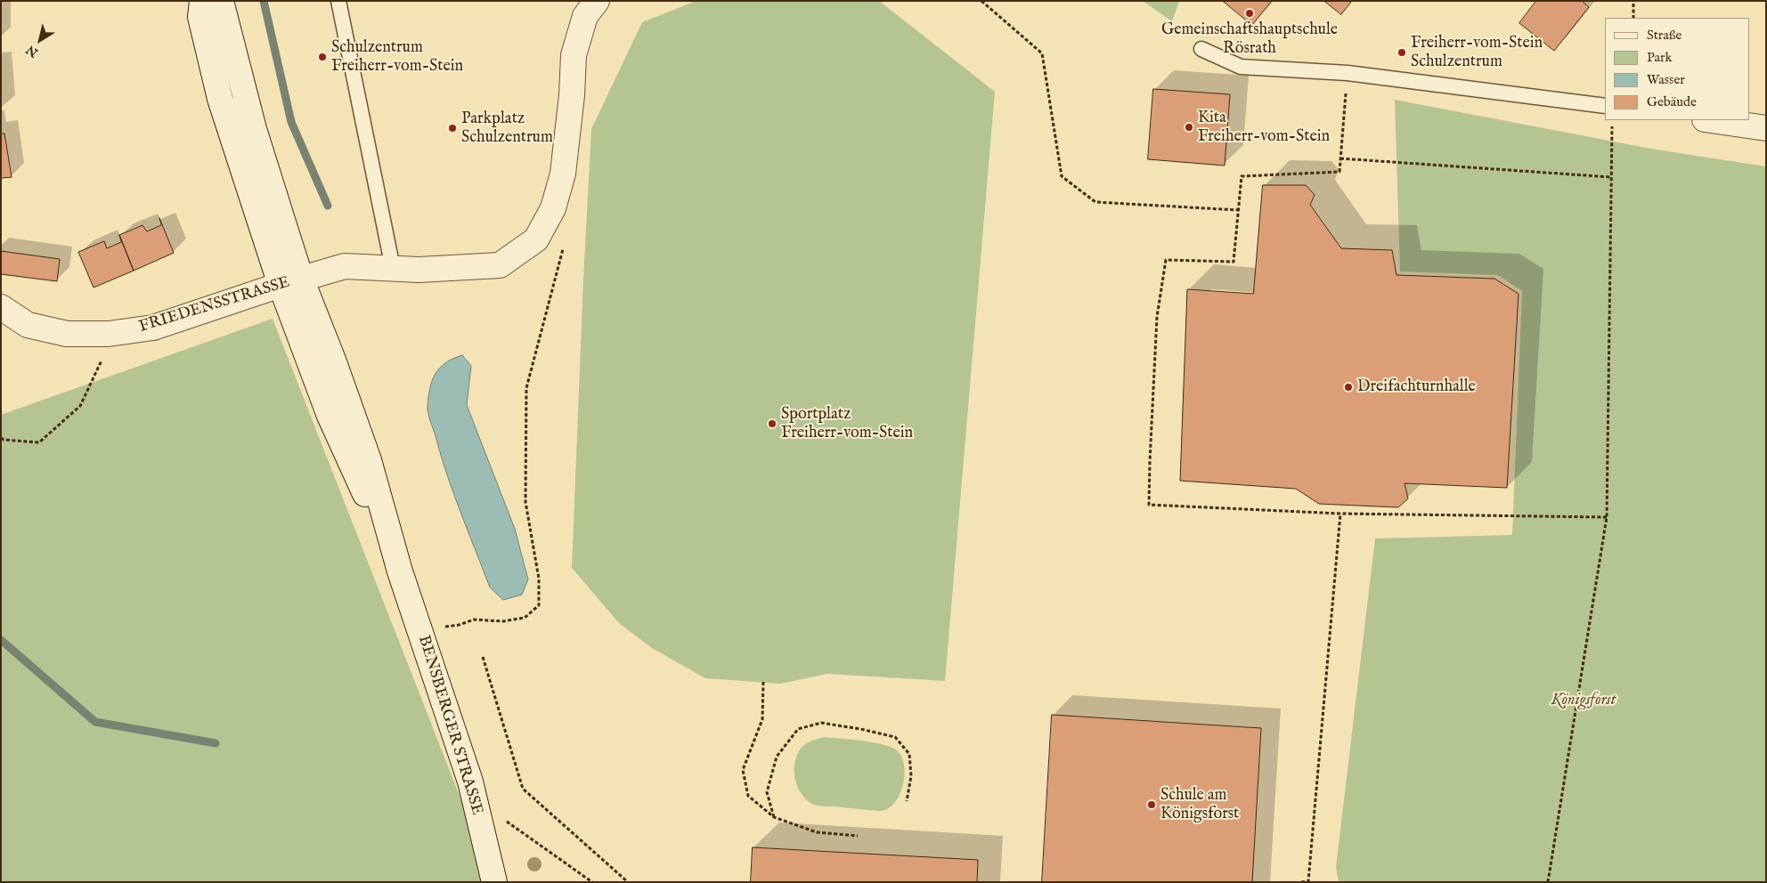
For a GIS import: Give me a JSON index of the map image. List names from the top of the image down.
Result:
{
  "streets": {
    "main road": ["FRIEDENSSTRASSE", "BENSBERGER STRASSE"]
  },
  "crossings": [
    ["FRIEDENSSTRASSE", "BENSBERGER STRASSE"]
  ],
  "parks": ["Königsforst"],
  "places": [
    "Gemeinschaftshauptschule Rösrath",
    "Freiherr-vom-Stein Schulzentrum",
    "Schulzentrum Freiherr-vom-Stein",
    "Kita Freiherr-vom-Stein",
    "Parkplatz Schulzentrum",
    "Dreifachturnhalle",
    "Sportplatz Freiherr-vom-Stein",
    "Schule am Königsforst"
  ],
  "legend": [
    "Straße",
    "Park",
    "Wasser",
    "Gebäude"
  ],
  "north": "bottom left"
}
